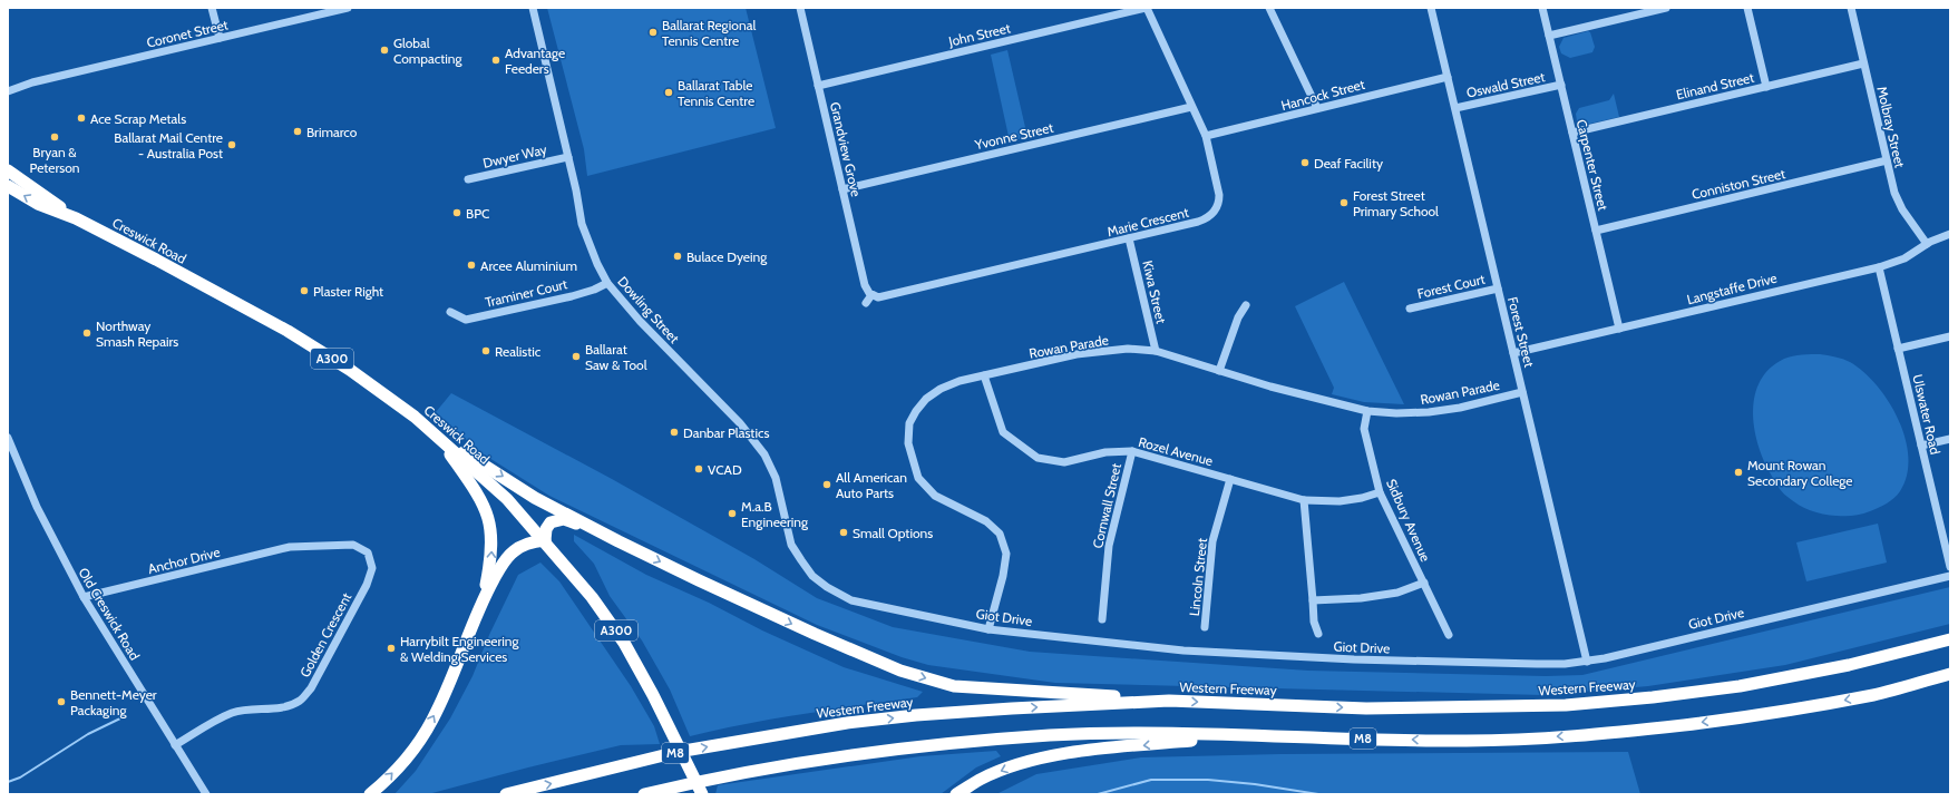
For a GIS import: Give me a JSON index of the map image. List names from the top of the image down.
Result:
{
  "streets": {
    "highway": [
      "Creswick Road",
      "A300",
      "Western Freeway",
      "M8"
    ],
    "street": [
      "Coronet Street",
      "John Street",
      "Oswald Street",
      "Elinand Street",
      "Hancock Street",
      "Molbray Street",
      "Yvonne Street",
      "Grandview Grove",
      "Dwyer Way",
      "Carpenter Street",
      "Conniston Street",
      "Marie Crescent",
      "Forest Court",
      "Langstaffe Drive",
      "Kiwa Street",
      "Traminer Court",
      "Dowling Street",
      "Forest Street",
      "Rowan Parade",
      "Ulswater Road",
      "Rozel Avenue",
      "Cornwall Street",
      "Sidbury Avenue",
      "Anchor Drive",
      "Lincoln Street",
      "Old Creswick Road",
      "Giot Drive",
      "Golden Crescent"
    ]
  },
  "crossings": [
    ["John Street", "Grandview Grove"],
    ["John Street", "Marie Crescent"],
    ["Oswald Street", "Carpenter Street"],
    ["Oswald Street", "Forest Street"],
    ["Elinand Street", "Molbray Street"],
    ["Elinand Street", "Carpenter Street"],
    ["Hancock Street", "Marie Crescent"],
    ["Hancock Street", "Forest Street"],
    ["Molbray Street", "Conniston Street"],
    ["Molbray Street", "Langstaffe Drive"],
    ["Yvonne Street", "Grandview Grove"],
    ["Yvonne Street", "Marie Crescent"],
    ["Grandview Grove", "Marie Crescent"],
    ["Dwyer Way", "Dowling Street"],
    ["Carpenter Street", "Conniston Street"],
    ["Carpenter Street", "Langstaffe Drive"],
    ["Marie Crescent", "Kiwa Street"],
    ["Forest Court", "Forest Street"],
    ["Langstaffe Drive", "Forest Street"],
    ["Langstaffe Drive", "Ulswater Road"],
    ["Kiwa Street", "Rowan Parade"],
    ["Traminer Court", "Dowling Street"],
    ["Dowling Street", "Giot Drive"],
    ["Forest Street", "Rowan Parade"],
    ["Forest Street", "Giot Drive"],
    ["Rowan Parade", "Rozel Avenue"],
    ["Rowan Parade", "Sidbury Avenue"],
    ["Rowan Parade", "Giot Drive"],
    ["Rozel Avenue", "Cornwall Street"],
    ["Rozel Avenue", "Sidbury Avenue"],
    ["Rozel Avenue", "Lincoln Street"],
    ["Anchor Drive", "Old Creswick Road"],
    ["Anchor Drive", "Golden Crescent"],
    ["Old Creswick Road", "Golden Crescent"]
  ],
  "places": [
    "Ballarat Regional Tennis Centre",
    "Global Compacting",
    "Advantage Feeders",
    "Ballarat Table Tennis Centre",
    "Ace Scrap Metals",
    "Brimarco",
    "Bryan & Peterson",
    "Ballarat Mail Centre - Australia Post",
    "Deaf Facility",
    "Forest Street Primary School",
    "BPC",
    "Bulace Dyeing",
    "Arcee Aluminium",
    "Plaster Right",
    "Northway Smash Repairs",
    "Realistic",
    "Ballarat Saw & Tool",
    "Danbar Plastics",
    "VCAD",
    "Mount Rowan Secondary College",
    "All American Auto Parts",
    "M.a.B Engineering",
    "Small Options",
    "Harrybilt Engineering & Welding Services",
    "Bennett-Meyer Packaging"
  ]
}
